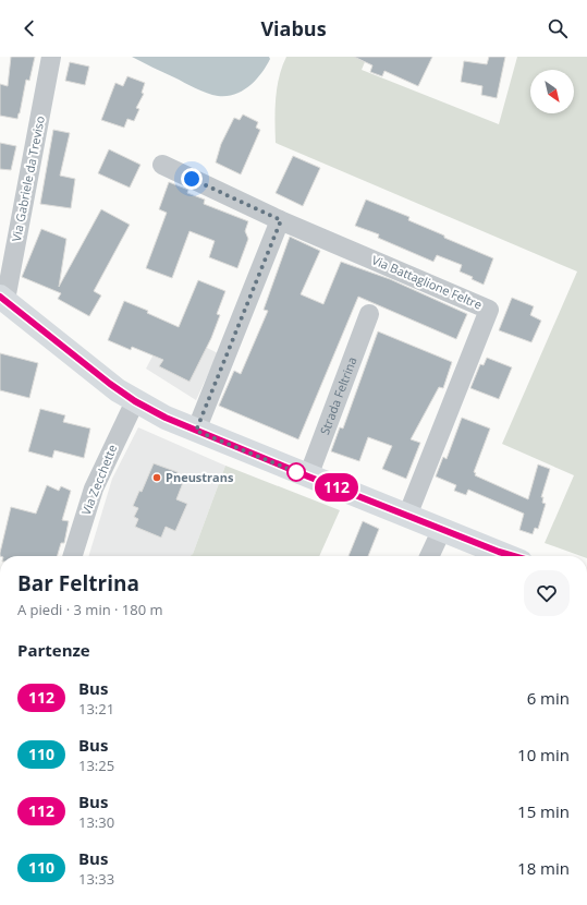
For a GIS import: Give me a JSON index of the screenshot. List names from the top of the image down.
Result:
{
  "streets": {
    "street": [
      "Via Gabriele da Treviso",
      "Via Battaglione Feltre",
      "Strada Feltrina",
      "Via Zecchette"
    ]
  },
  "places": ["Pneustrans"],
  "lines": ["bus line 112"],
  "north": "bottom right",
  "page": {
    "header": "Viabus",
    "on_map": "112",
    "heading": [
      ["Bar Feltrina", "A piedi · 3 min · 180 m"],
      "Partenze"
    ],
    "list": [
      {
        "mark": "112",
        "name": "Bus",
        "note": "13:21",
        "value": "6 min"
      },
      {
        "mark": "110",
        "name": "Bus",
        "note": "13:25",
        "value": "10 min"
      },
      {
        "mark": "112",
        "name": "Bus",
        "note": "13:30",
        "value": "15 min"
      },
      {
        "mark": "110",
        "name": "Bus",
        "note": "13:33",
        "value": "18 min"
      }
    ]
  }
}
